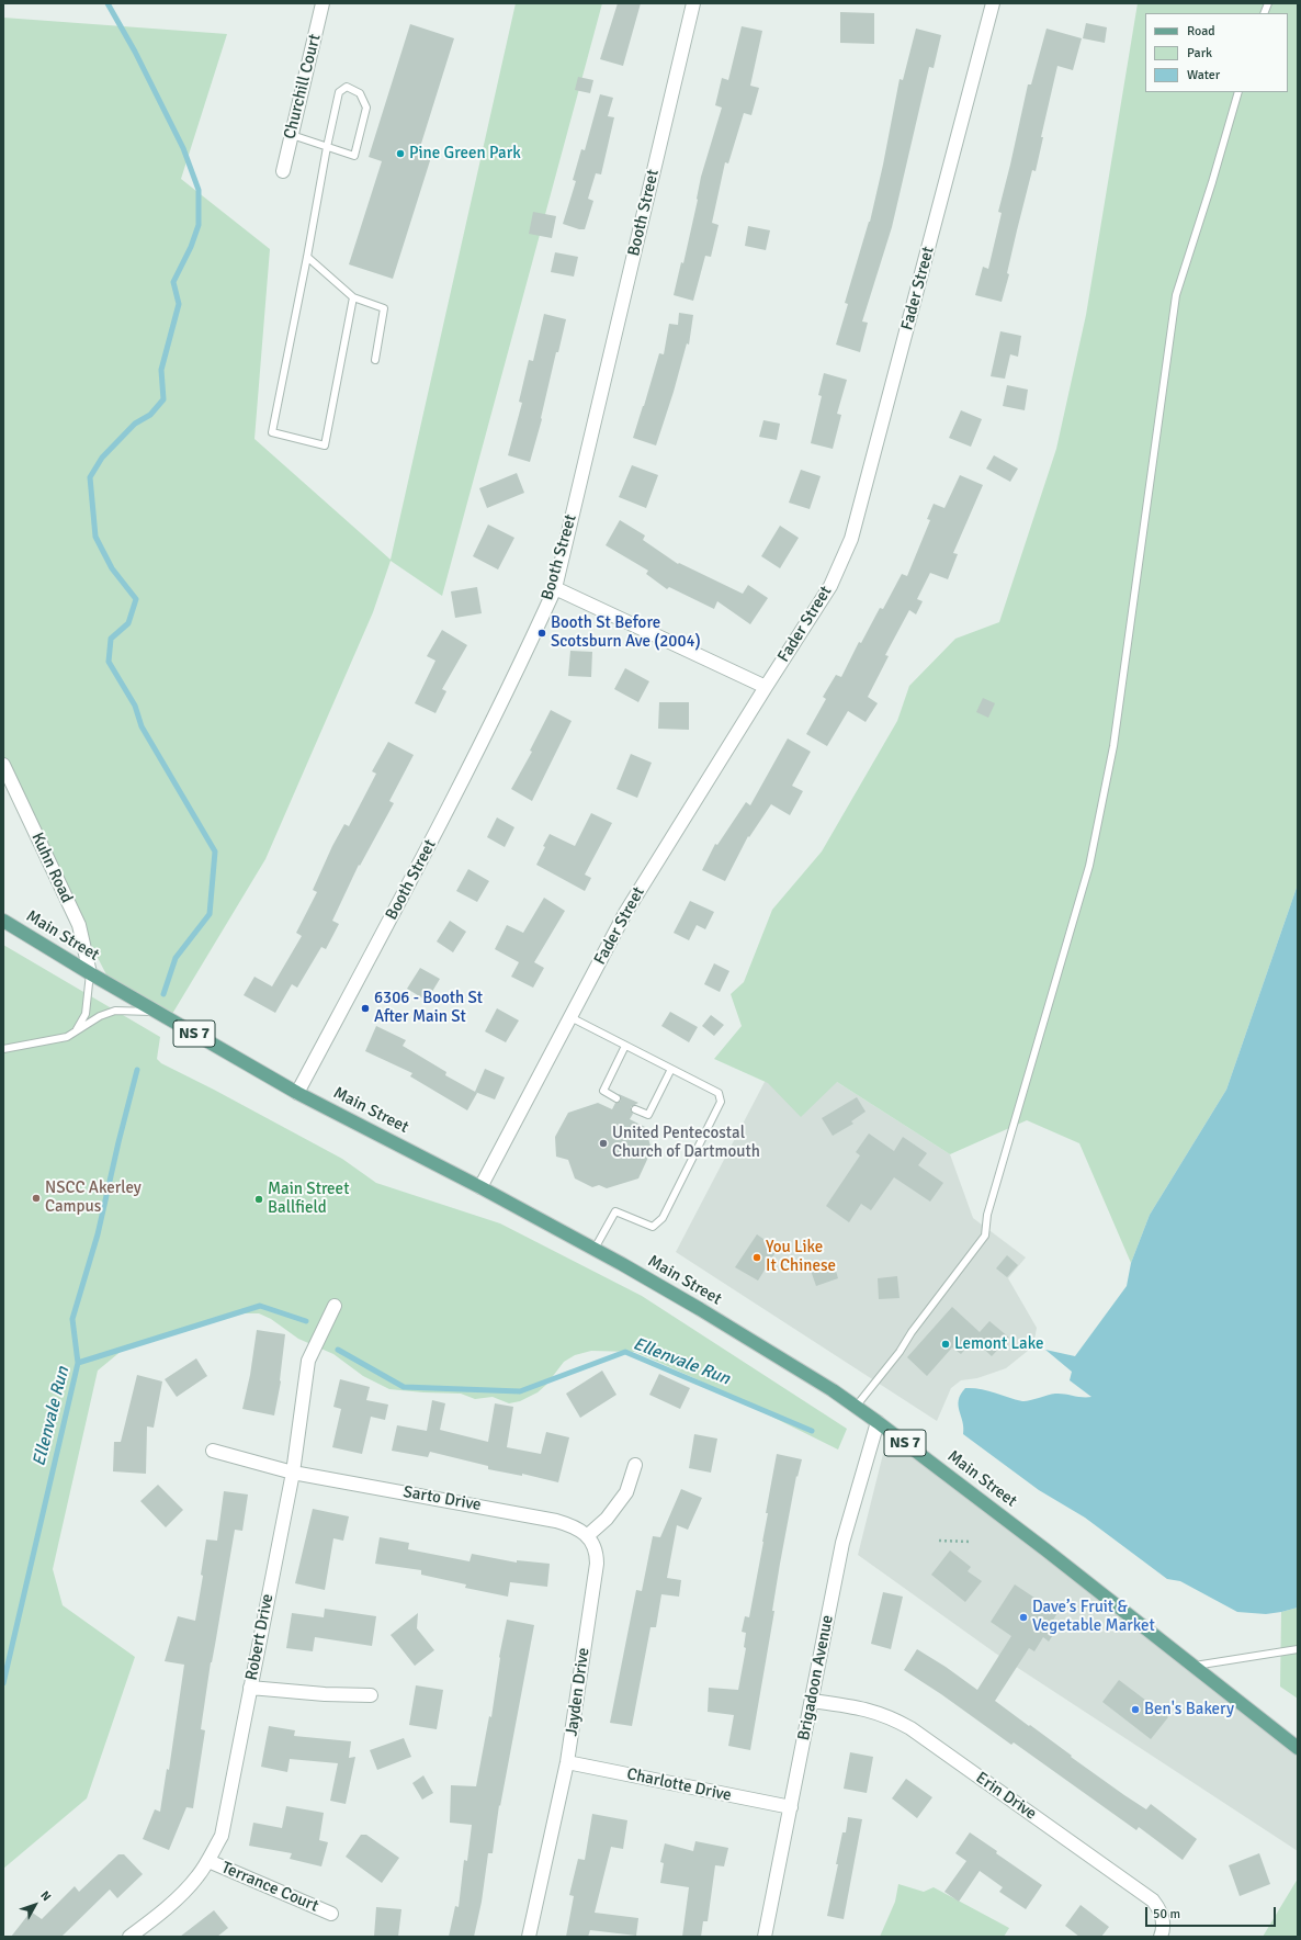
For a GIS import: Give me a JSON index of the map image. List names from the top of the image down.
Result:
{
  "streets": {
    "main road": ["Main Street", "NS 7"],
    "street": [
      "Churchill Court",
      "Booth Street",
      "Fader Street",
      "Kuhn Road",
      "Sarto Drive",
      "Robert Drive",
      "Brigadoon Avenue",
      "Jayden Drive",
      "Charlotte Drive",
      "Erin Drive",
      "Terrance Court"
    ]
  },
  "crossings": [
    ["Booth Street", "Main Street"],
    ["Fader Street", "Main Street"],
    ["Kuhn Road", "Main Street"],
    ["Main Street", "Brigadoon Avenue"],
    ["Sarto Drive", "Robert Drive"],
    ["Sarto Drive", "Jayden Drive"],
    ["Robert Drive", "Terrance Court"],
    ["Brigadoon Avenue", "Charlotte Drive"],
    ["Brigadoon Avenue", "Erin Drive"],
    ["Jayden Drive", "Charlotte Drive"]
  ],
  "water": ["Ellenvale Run"],
  "places": [
    "Pine Green Park",
    "Booth St Before Scotsburn Ave (2004)",
    "6306 - Booth St After Main St",
    "United Pentecostal Church of Dartmouth",
    "NSCC Akerley Campus",
    "Main Street Ballfield",
    "You Like It Chinese",
    "Lemont Lake",
    "Dave’s Fruit & Vegetable Market",
    "Ben's Bakery"
  ],
  "legend": ["Road", "Park", "Water"],
  "scale_bar": "50 m",
  "north": "top right"
}
